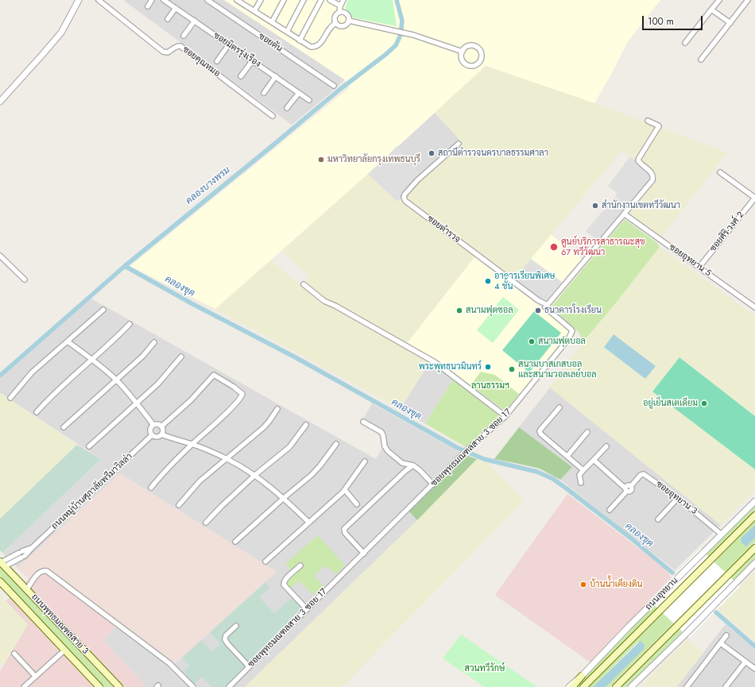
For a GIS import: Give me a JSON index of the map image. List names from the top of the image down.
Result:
{
  "streets": {
    "main road": ["ถนนอุทยาน", "ถนนพุทธมณฑลสาย 3"],
    "street": [
      "ซอยตัน",
      "ซอยมิตรรุ่งเรือง",
      "ซอยคุณหมอ",
      "ซอยตำรวจ",
      "ซอยศิริ-วงศ์ 2",
      "ซอยอุทยาน 5",
      "ซอยพุทธมณฑลสาย 3 ซอย 17",
      "ถนนหมู่บ้านศุภาลัยพรีมาวิลล่า",
      "ซอยอุทยาน 3"
    ]
  },
  "crossings": [
    ["ซอยตำรวจ", "ซอยพุทธมณฑลสาย 3 ซอย 17"],
    ["ซอยศิริ-วงศ์ 2", "ซอยอุทยาน 5"],
    ["ซอยอุทยาน 3", "ถนนอุทยาน"]
  ],
  "water": ["คลองบางพรม", "คลองขุด"],
  "parks": ["ลานธรรมฯ", "สวนทวีรักษ์"],
  "places": [
    "สถานีตำรวจนครบาลธรรมศาลา",
    "มหาวิทยาลัยกรุงเทพธนบุรี",
    "สำนักงานเขตทวีวัฒนา",
    "ศูนย์บริการสาธารณะสุข 67 ทวีวัฒนา",
    "อาคารเรียนพิเศษ 4 ชั้น",
    "สนามฟุตซอล",
    "ธนาคารโรงเรียน",
    "สนามฟุตบอล",
    "พระพุทธนวมินทร์",
    "สนามบาสเกสบอล และสนามวอลเลย์บอล",
    "อยู่เย็นสเตเดียม",
    "บ้านน้ำเคียงดิน"
  ],
  "scale_bar": "100 m"
}
